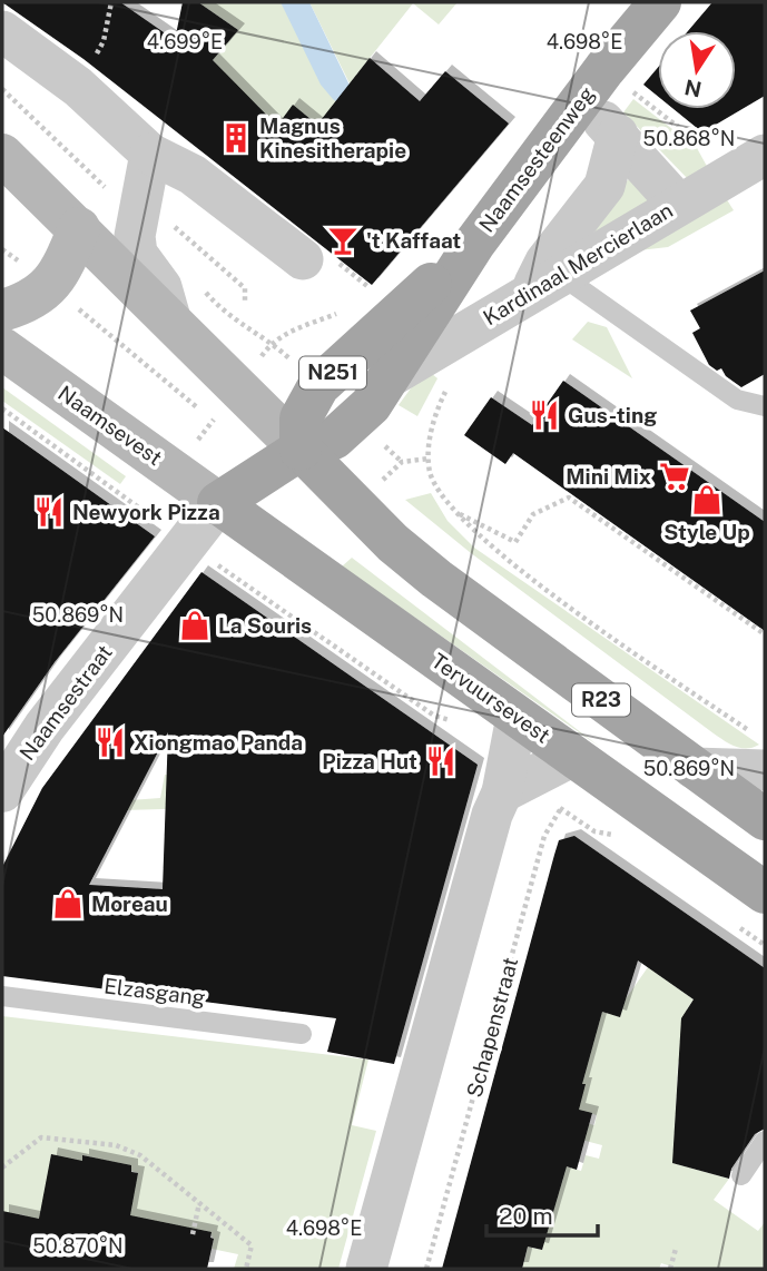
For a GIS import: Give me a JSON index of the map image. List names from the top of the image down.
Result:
{
  "streets": {
    "main road": [
      "Naamsesteenweg",
      "N251",
      "Naamsevest",
      "Tervuursevest",
      "R23"
    ],
    "street": ["Kardinaal Mercierlaan", "Naamsestraat"],
    "lane": ["Elzasgang"],
    "path": ["Schapenstraat"]
  },
  "crossings": [
    ["Naamsesteenweg", "Kardinaal Mercierlaan"],
    ["Naamsesteenweg", "R23"],
    ["Naamsevest", "Tervuursevest"],
    ["Naamsevest", "Naamsestraat"],
    ["Tervuursevest", "Naamsestraat"]
  ],
  "places": {
    "building": ["Magnus Kinesitherapie"],
    "bar": ["'t Kaffaat"],
    "restaurant": [
      "Gus-ting",
      "Newyork Pizza",
      "Xiongmao Panda",
      "Pizza Hut"
    ],
    "supermarket": ["Mini Mix"],
    "shop": ["Style Up", "La Souris", "Moreau"]
  },
  "scale_bar": "20 m",
  "north": "bottom",
  "coordinates": [
    "4.699°E",
    "4.698°E",
    "50.868°N",
    "50.869°N",
    "50.870°N"
  ]
}
